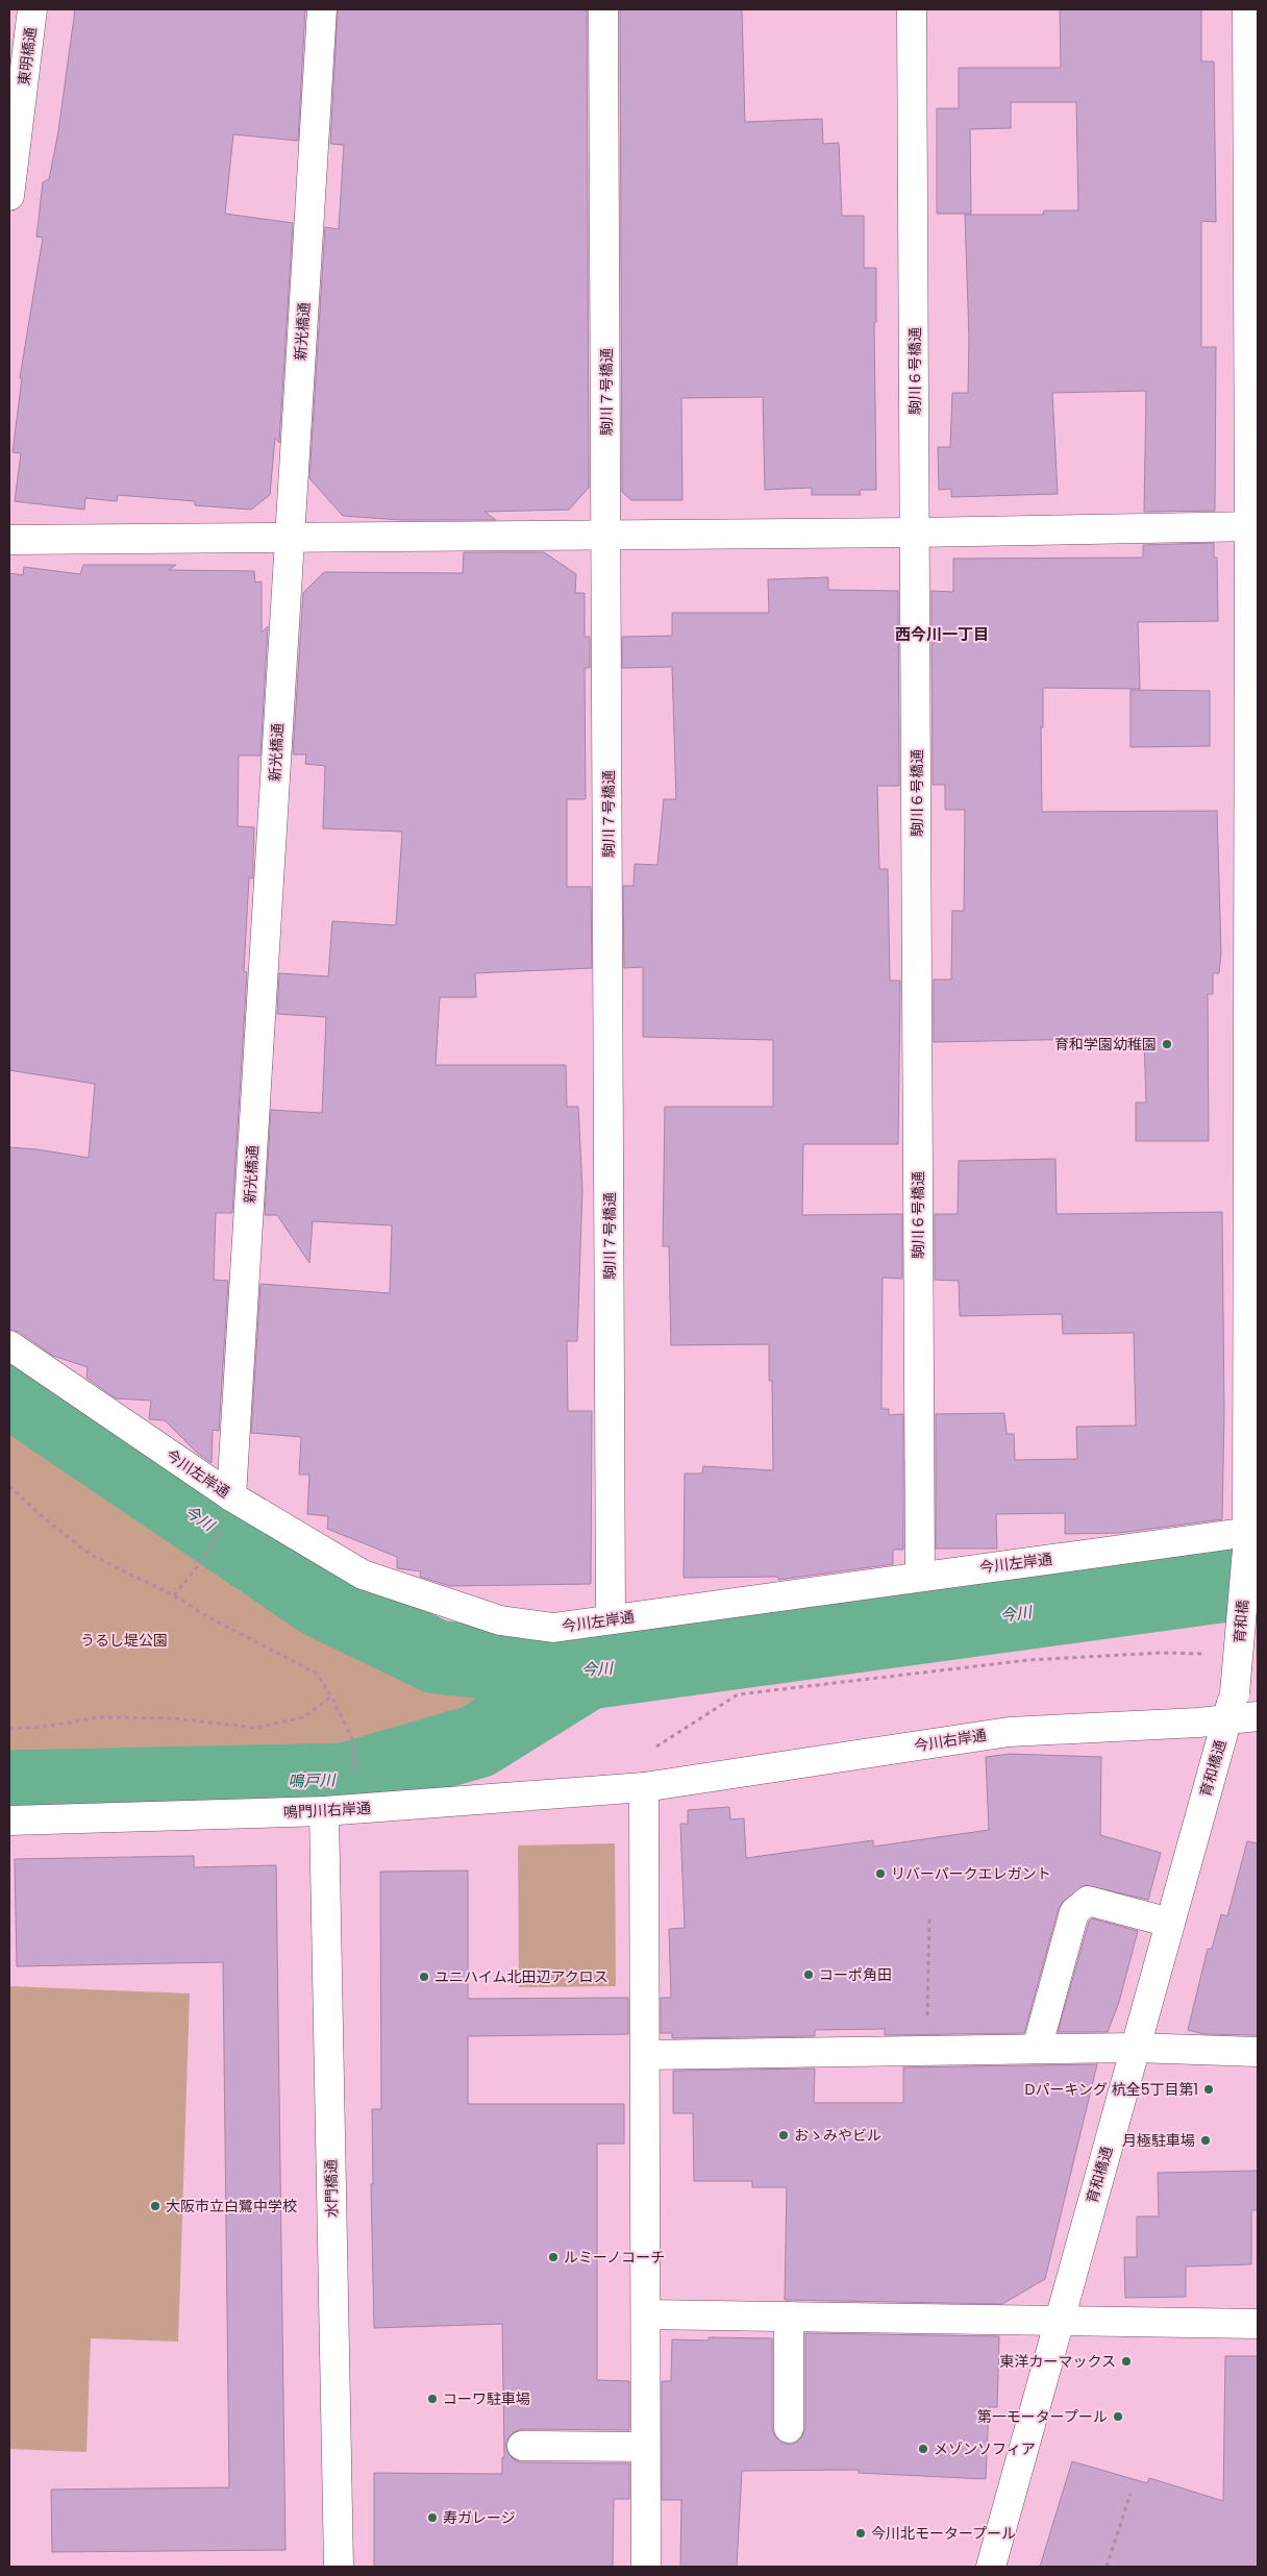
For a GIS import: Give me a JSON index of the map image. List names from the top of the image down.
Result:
{
  "streets": {
    "street": [
      "東明橋通",
      "新光橋通",
      "駒川６号橋通",
      "駒川７号橋通",
      "今川左岸通",
      "育和橋",
      "今川右岸通",
      "育和橋通",
      "鳴門川右岸通",
      "水門橋通"
    ]
  },
  "crossings": [
    ["新光橋通", "今川左岸通"],
    ["駒川６号橋通", "今川左岸通"],
    ["駒川７号橋通", "今川左岸通"],
    ["今川左岸通", "育和橋"],
    ["育和橋", "今川右岸通"],
    ["育和橋", "育和橋通"],
    ["今川右岸通", "育和橋通"],
    ["今川右岸通", "鳴門川右岸通"],
    ["鳴門川右岸通", "水門橋通"]
  ],
  "districts": ["西今川一丁目"],
  "water": ["今川", "鳴戸川"],
  "parks": ["うるし堤公園"],
  "places": [
    "育和学園幼稚園",
    "リバーパークエレガント",
    "コーポ角田",
    "ユニハイム北田辺アクロス",
    "Dパーキング 杭全5丁目第1",
    "おゝみやビル",
    "月極駐車場",
    "大阪市立白鷺中学校",
    "ルミーノコーチ",
    "東洋カーマックス",
    "コーワ駐車場",
    "第一モータープール",
    "メゾンソフィア",
    "寿ガレージ",
    "今川北モータープール"
  ]
}
